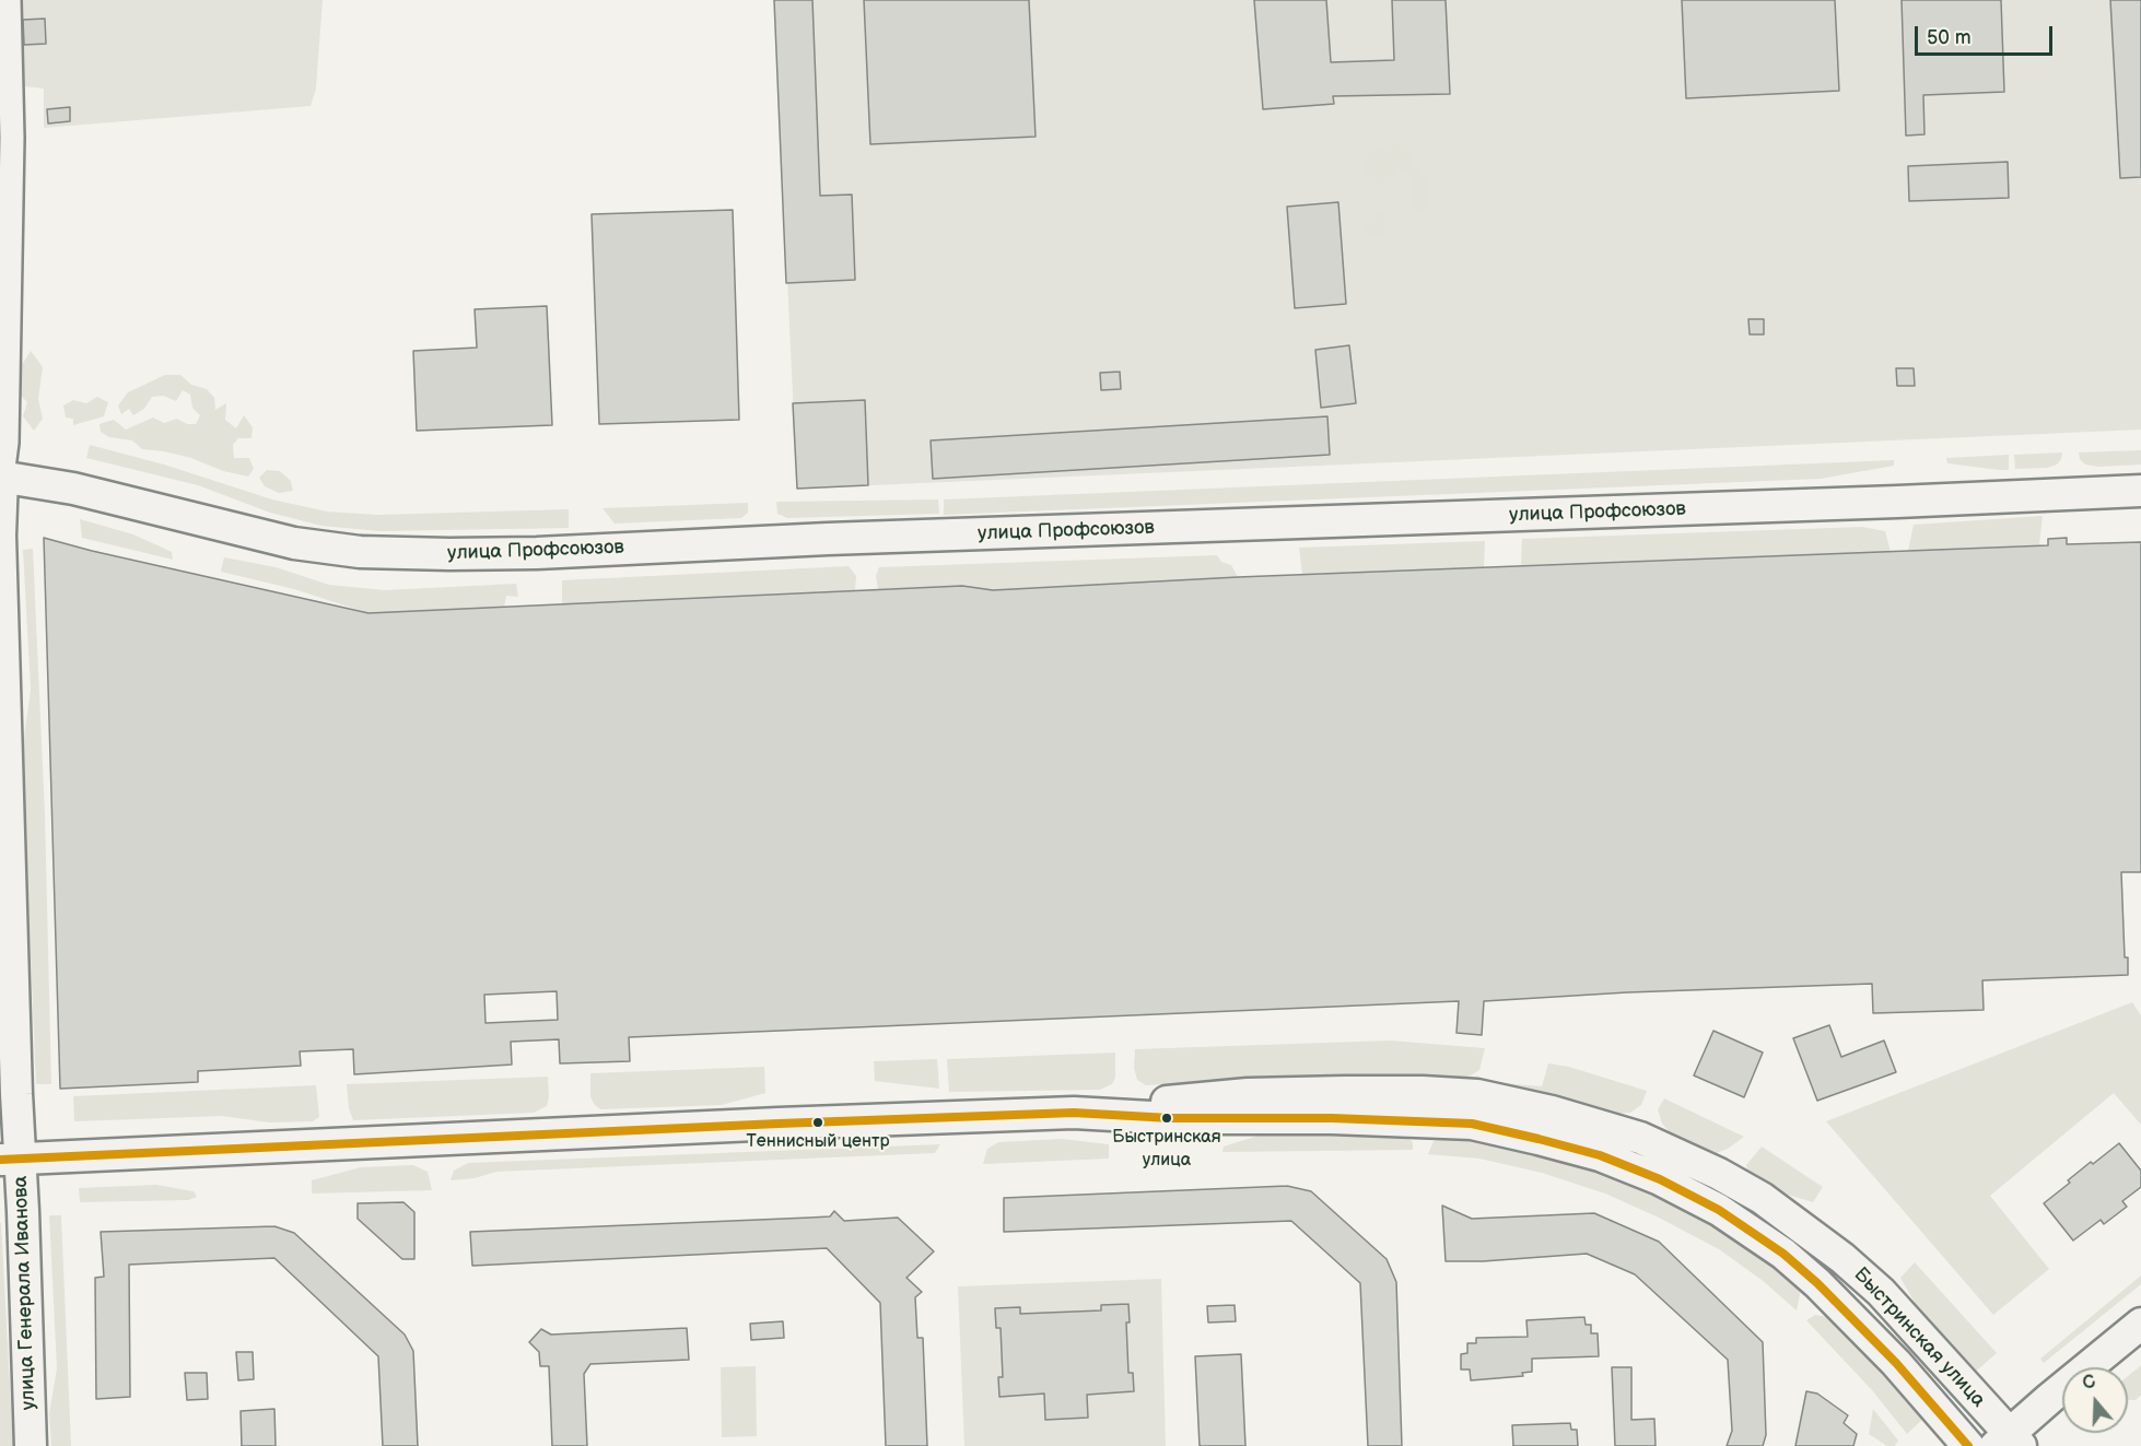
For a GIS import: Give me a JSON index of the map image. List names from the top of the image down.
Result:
{
  "streets": {
    "main road": ["улица Профсоюзов", "улица Генерала Иванова", "Быстринская улица"]
  },
  "crossings": [
    ["улица Профсоюзов", "улица Генерала Иванова"],
    ["улица Генерала Иванова", "Быстринская улица"]
  ],
  "places": ["Быстринская улица", "Теннисный центр"],
  "scale_bar": "50 m",
  "north": "top"
}
